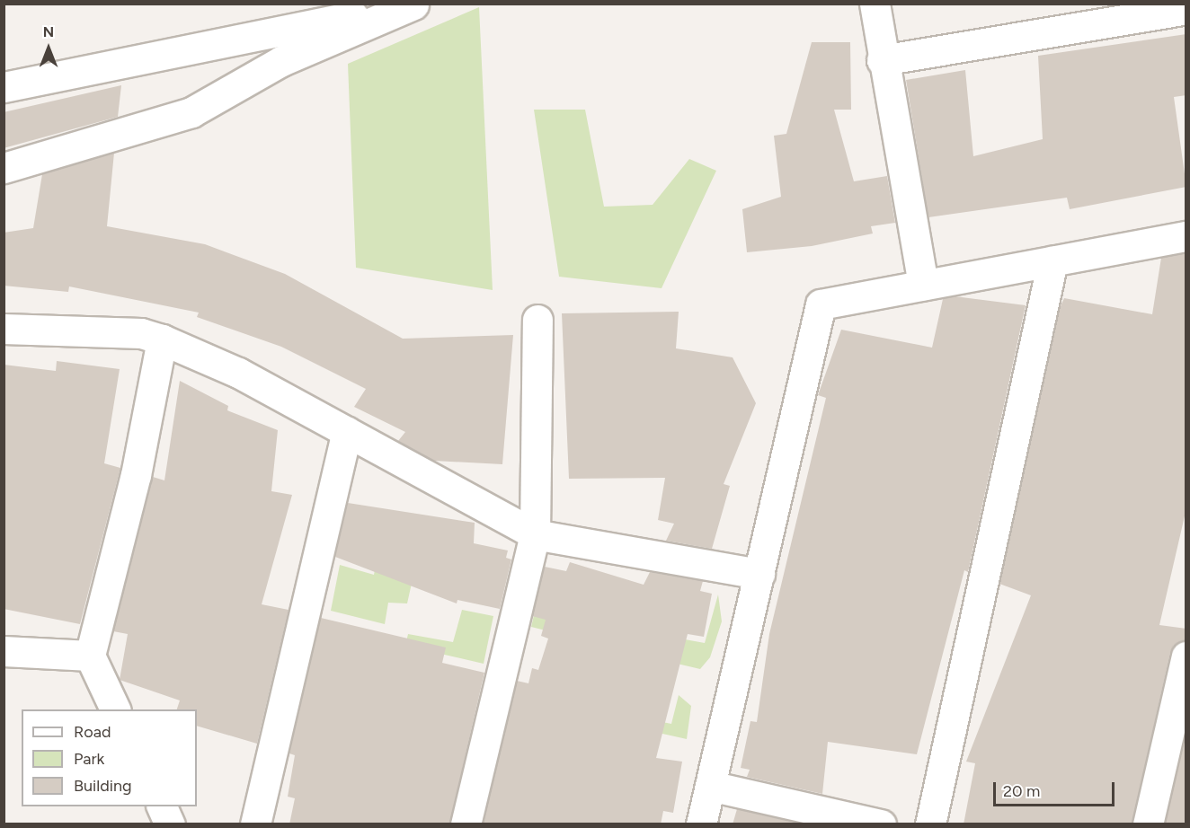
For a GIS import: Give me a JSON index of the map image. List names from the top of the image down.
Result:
{
  "legend": ["Road", "Park", "Building"],
  "scale_bar": "20 m",
  "north": "top"
}
